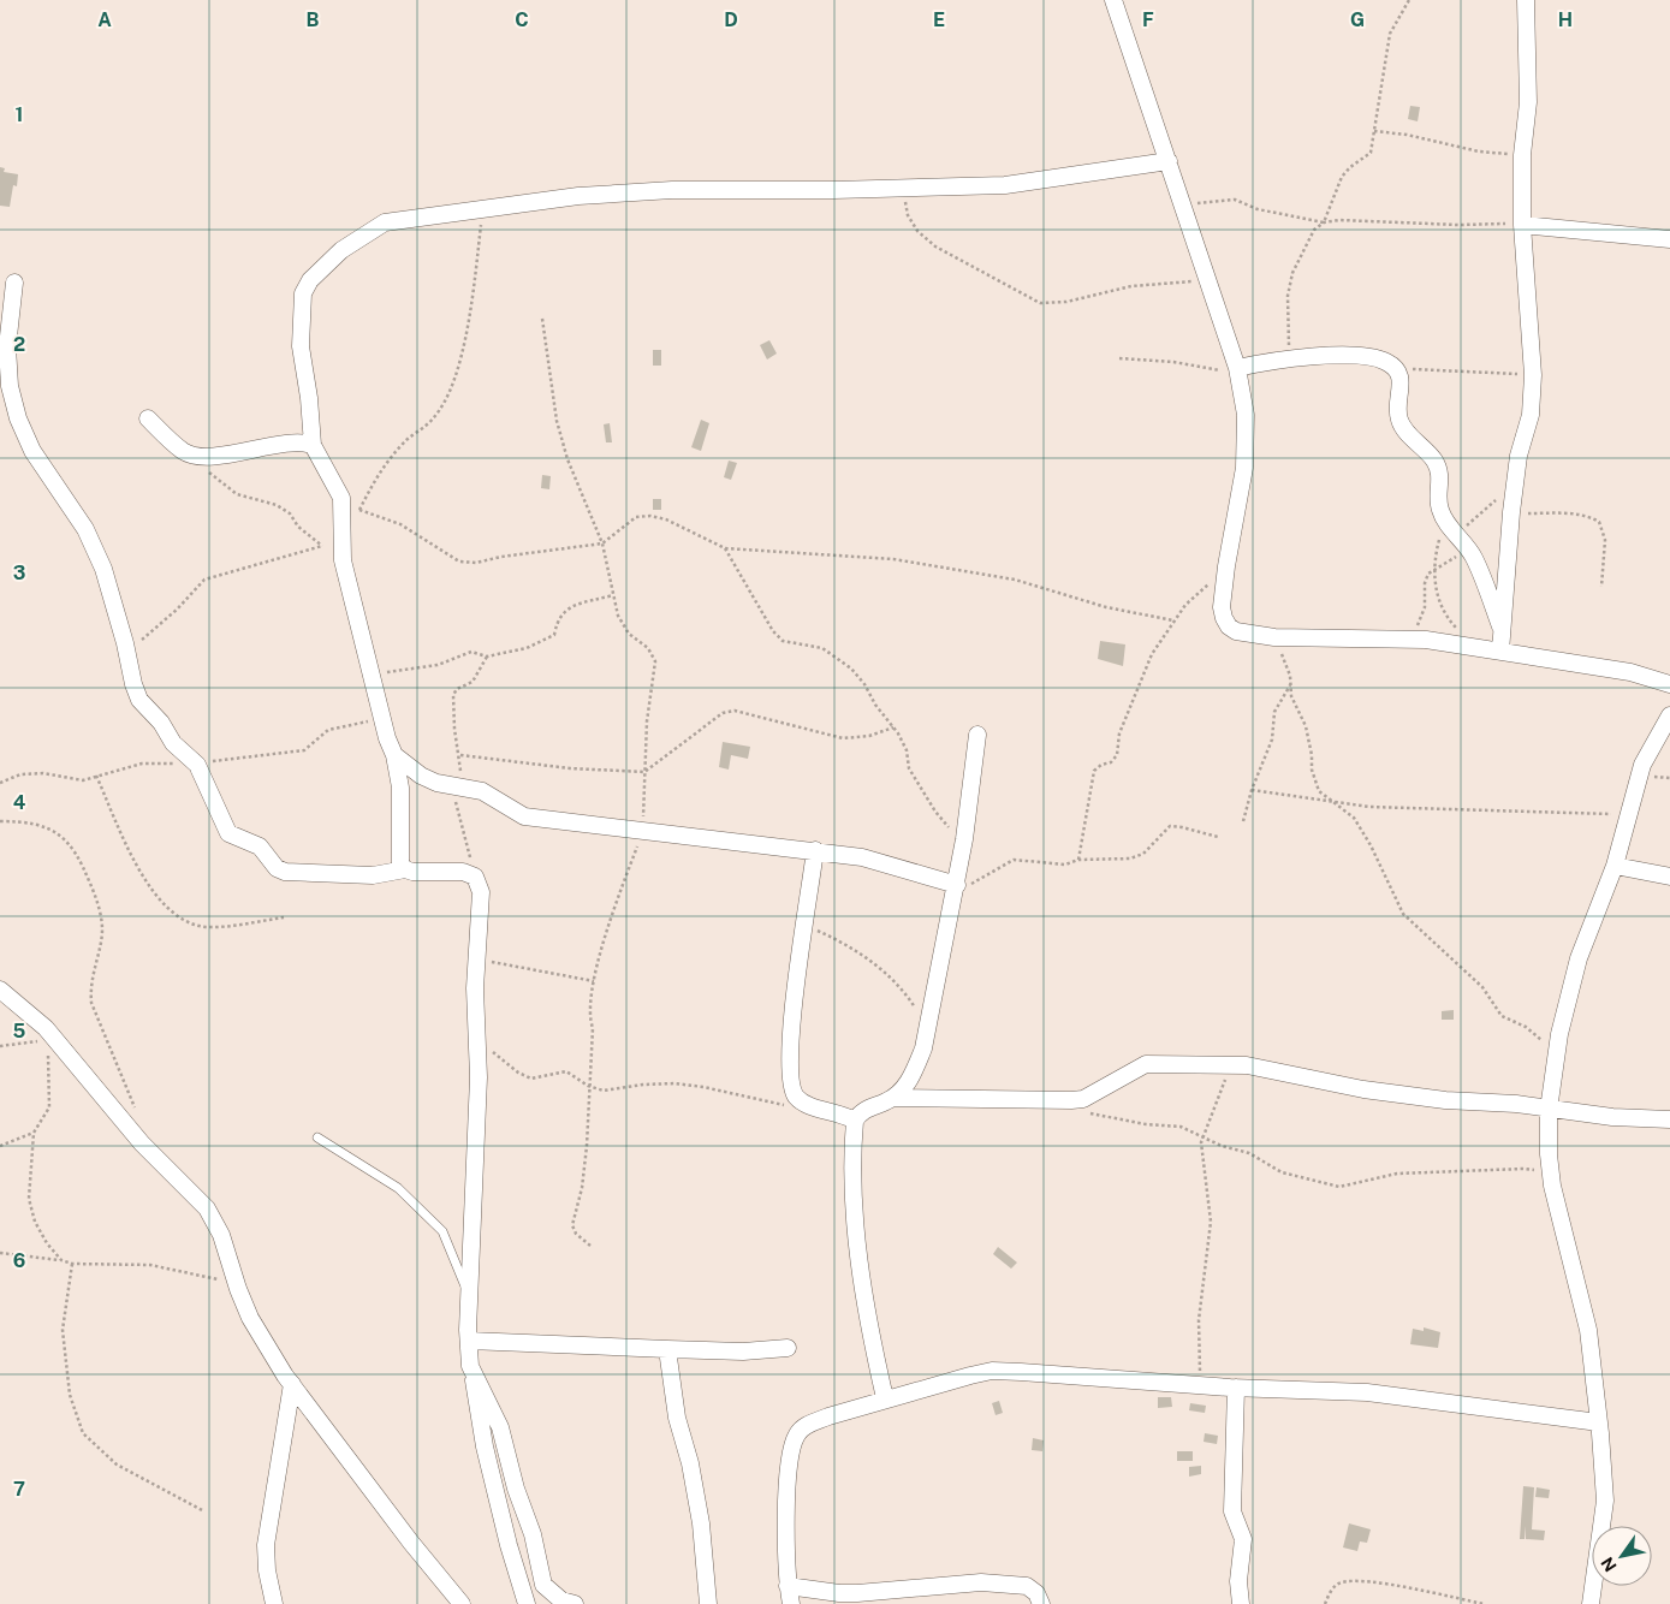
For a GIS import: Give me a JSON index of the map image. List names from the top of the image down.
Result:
{
  "north": "bottom left",
  "grid": {
    "columns": [
      "A",
      "B",
      "C",
      "D",
      "E",
      "F",
      "G",
      "H"
    ],
    "rows": [
      "1",
      "2",
      "3",
      "4",
      "5",
      "6",
      "7"
    ]
  }
}
